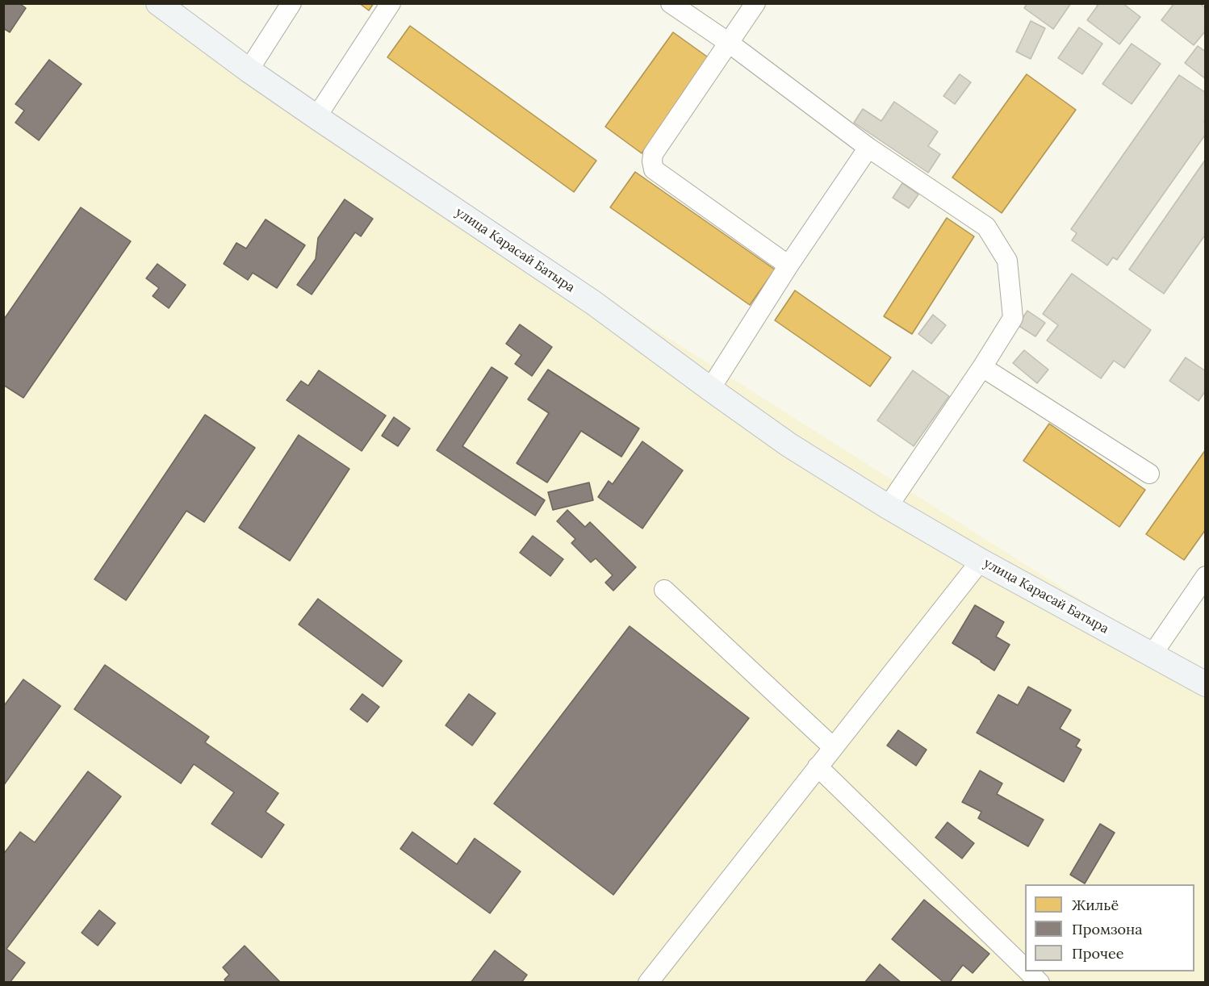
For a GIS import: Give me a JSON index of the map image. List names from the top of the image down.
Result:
{
  "streets": {
    "main road": ["улица Карасай Батыра"]
  },
  "legend": ["Жильё", "Промзона", "Прочее"]
}
